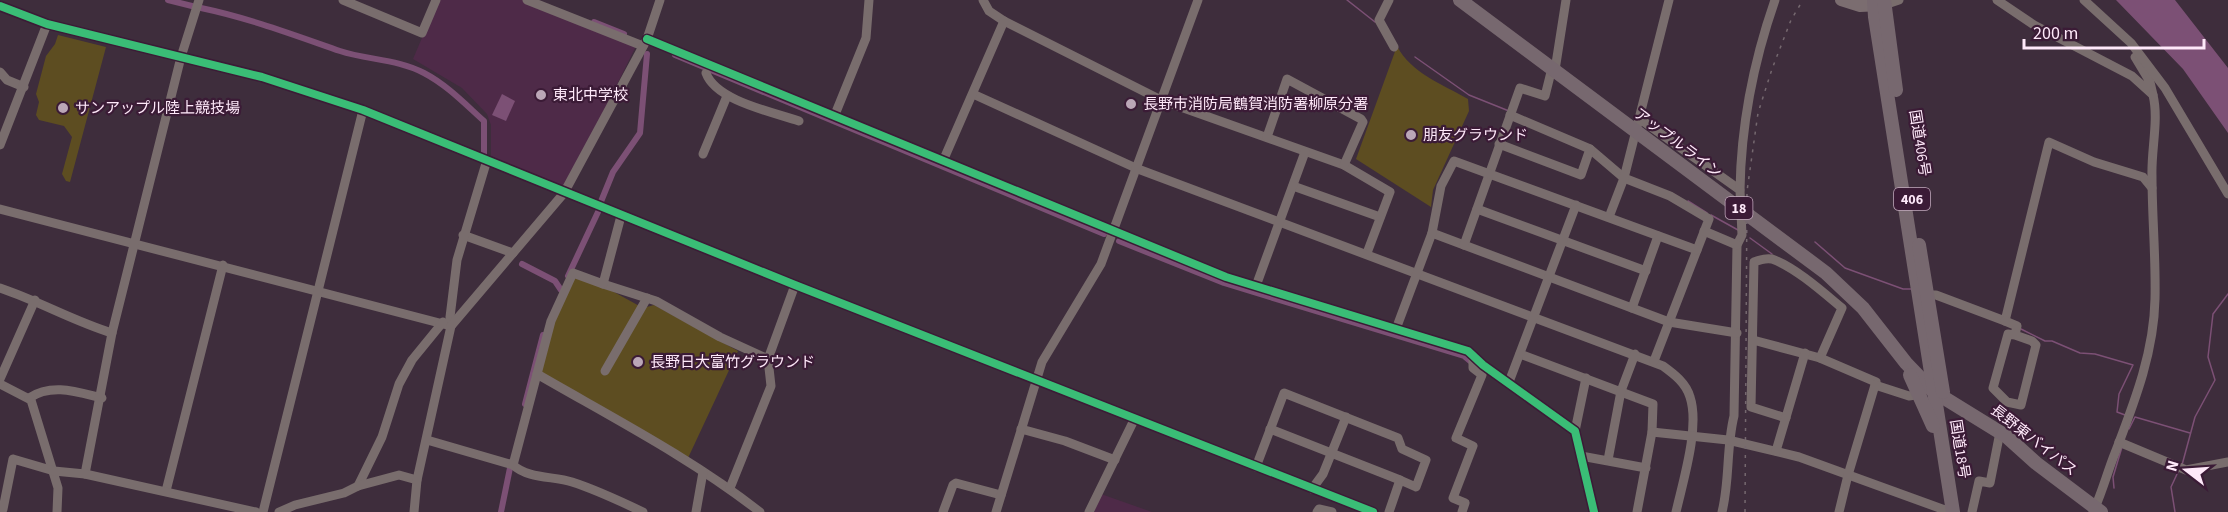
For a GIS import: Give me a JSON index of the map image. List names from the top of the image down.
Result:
{
  "streets": {
    "highway": [
      "アップルライン",
      "国道406号",
      "406",
      "18",
      "長野東バイパス",
      "国道18号"
    ]
  },
  "crossings": [
    ["アップルライン", "国道406号"],
    ["アップルライン", "長野東バイパス"],
    ["アップルライン", "国道18号"],
    ["国道406号", "長野東バイパス"],
    ["国道406号", "国道18号"],
    ["長野東バイパス", "国道18号"]
  ],
  "places": [
    "東北中学校",
    "長野市消防局鶴賀消防署柳原分署",
    "サンアップル陸上競技場",
    "朋友グラウンド",
    "長野日大富竹グラウンド"
  ],
  "scale_bar": "200 m",
  "north": "left"
}
